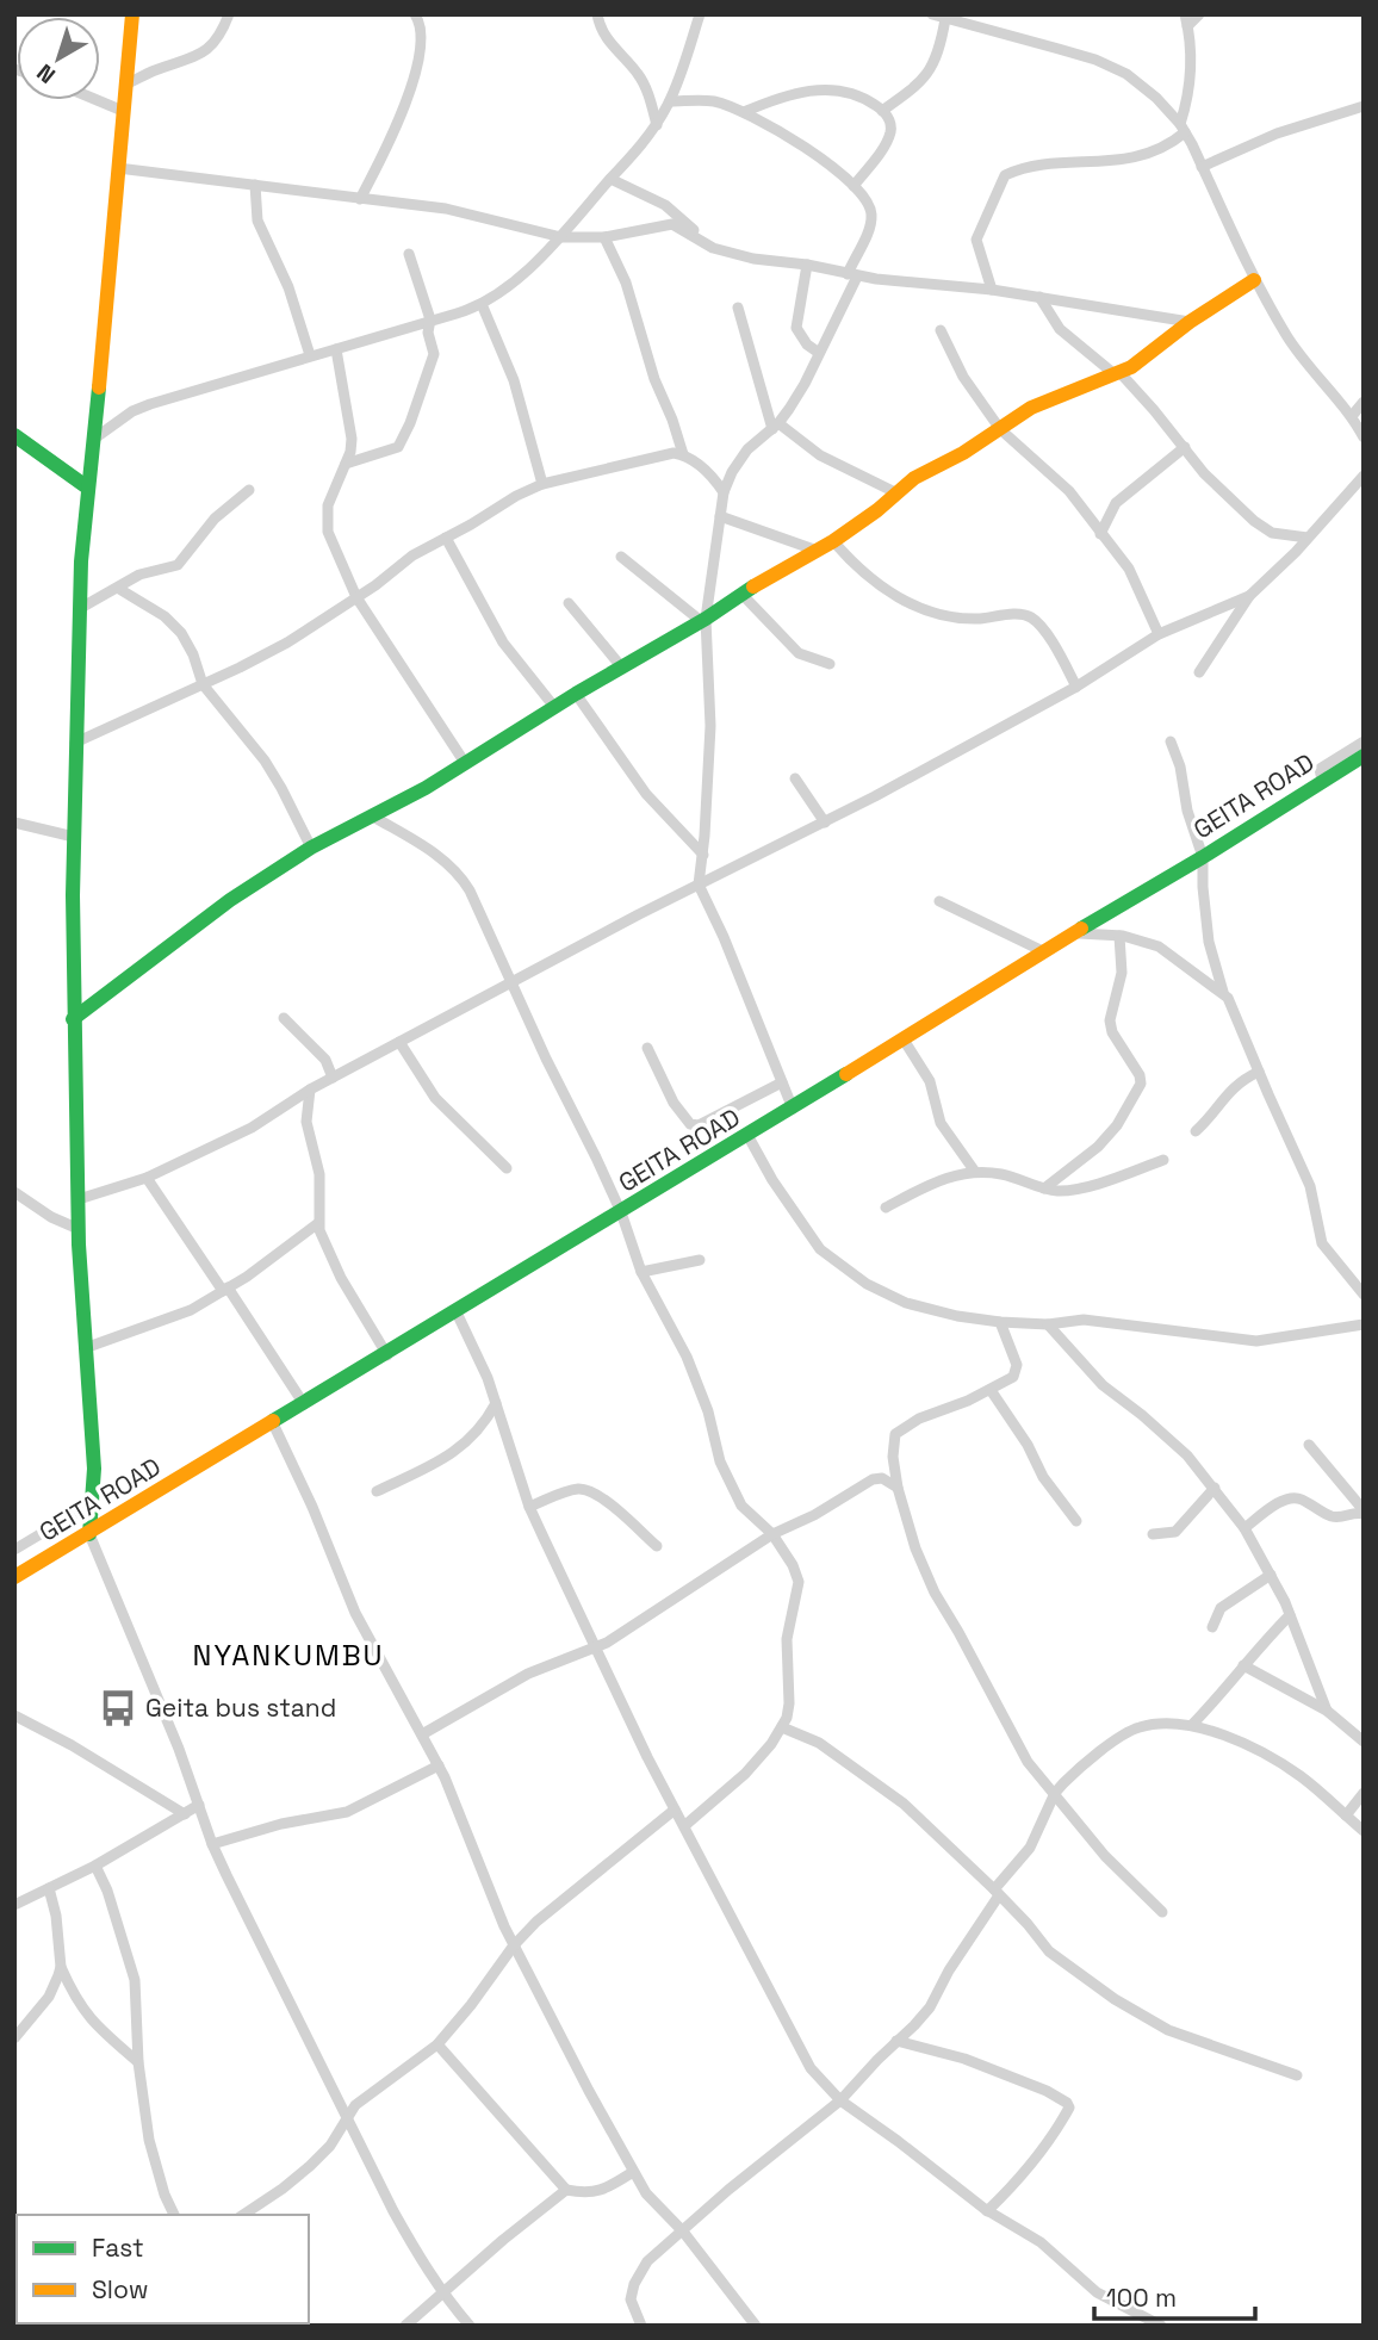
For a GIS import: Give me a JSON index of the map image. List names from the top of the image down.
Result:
{
  "streets": {
    "main road": ["GEITA ROAD"]
  },
  "districts": ["NYANKUMBU"],
  "places": {
    "bus stop": ["Geita bus stand"]
  },
  "legend": ["Fast", "Slow"],
  "scale_bar": "100 m",
  "north": "bottom left"
}
